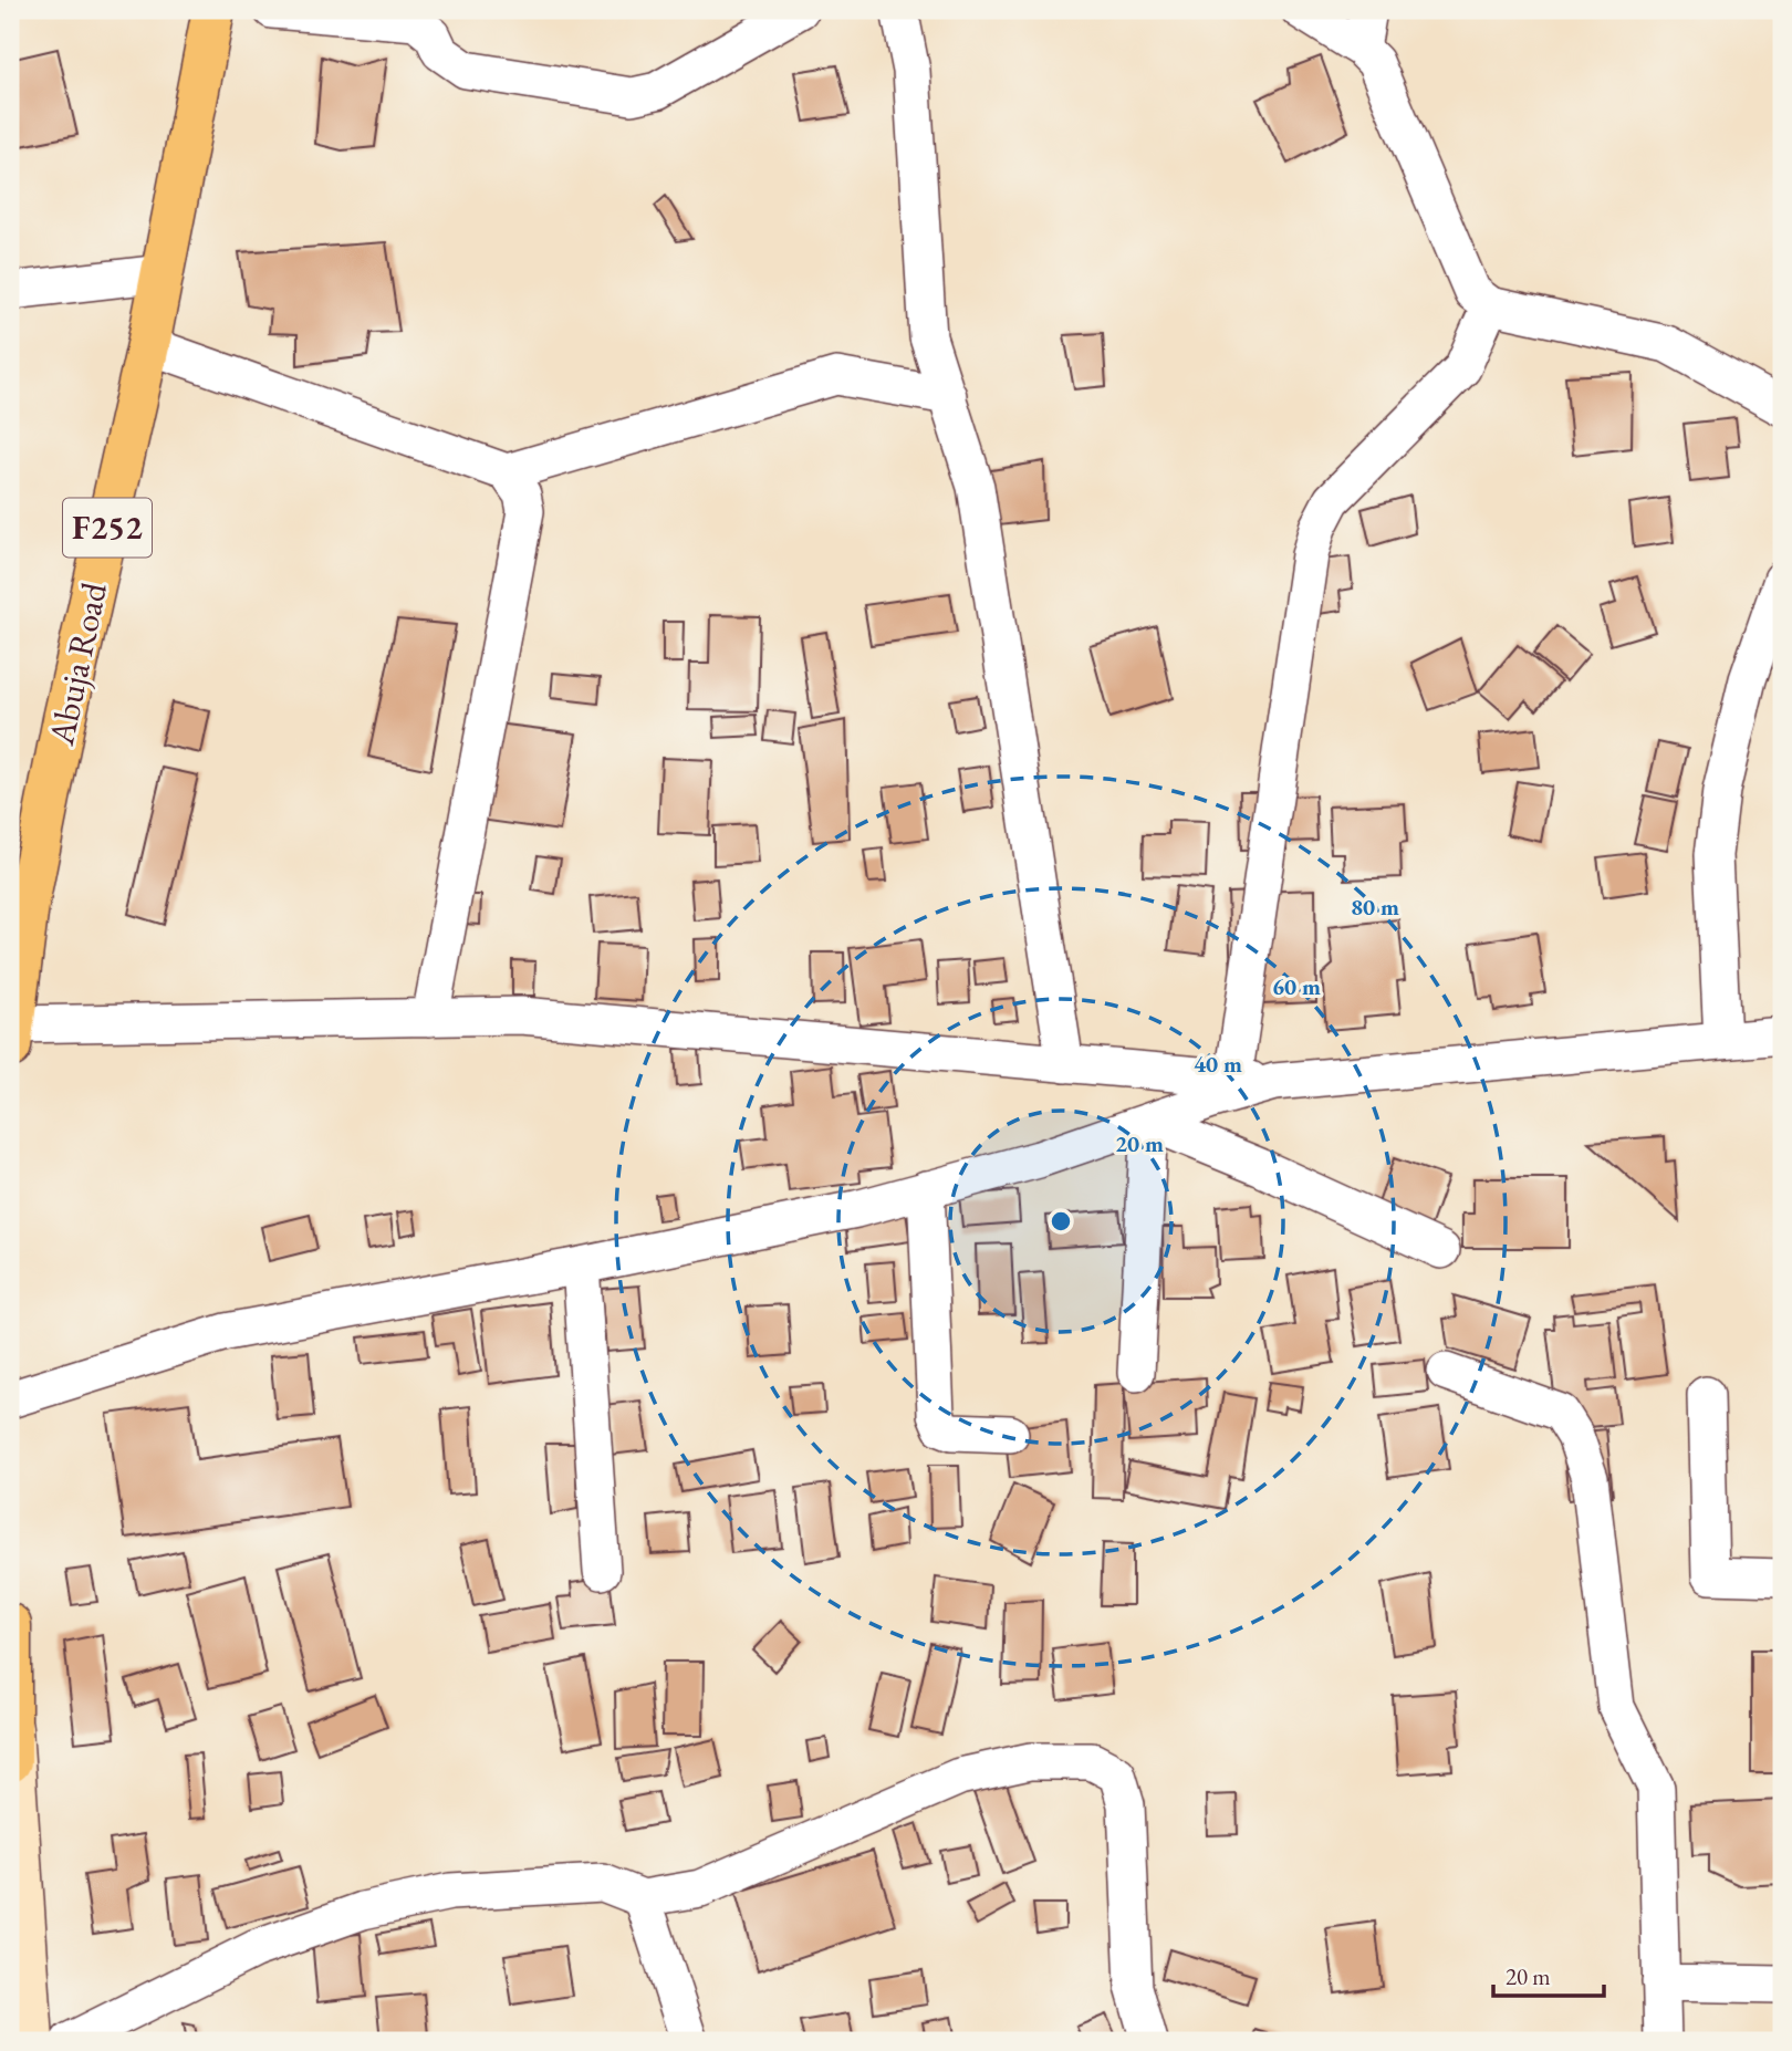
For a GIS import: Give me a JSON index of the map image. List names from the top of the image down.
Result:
{
  "streets": {
    "main road": ["F252", "Abuja Road"]
  },
  "scale_bar": "20 m",
  "rings": [
    "80 m",
    "60 m",
    "40 m",
    "20 m"
  ]
}
